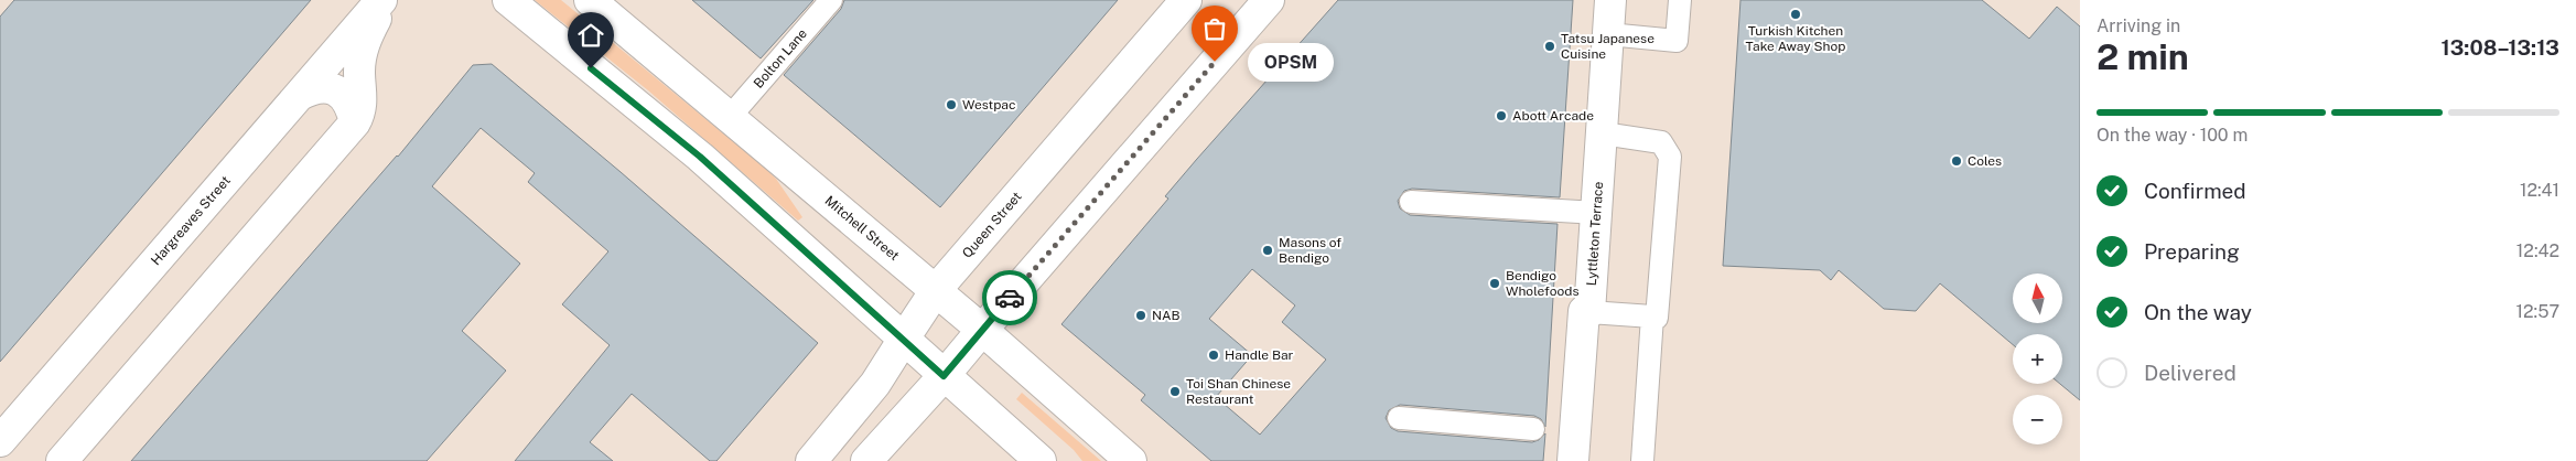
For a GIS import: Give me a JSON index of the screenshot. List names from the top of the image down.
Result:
{
  "streets": {
    "street": [
      "Hargreaves Street",
      "Queen Street",
      "Mitchell Street",
      "Lyttleton Terrace"
    ],
    "lane": ["Bolton Lane"]
  },
  "crossings": [
    ["Bolton Lane", "Mitchell Street"],
    ["Queen Street", "Mitchell Street"]
  ],
  "places": [
    "Turkish Kitchen Take Away Shop",
    "Tatsu Japanese Cuisine",
    "OPSM",
    "Westpac",
    "Abott Arcade",
    "Coles",
    "Masons of Bendigo",
    "Bendigo Wholefoods",
    "NAB",
    "Handle Bar",
    "Toi Shan Chinese Restaurant"
  ],
  "north": "top",
  "page": {
    "heading": ["2 min", "Arriving in", "13:08–13:13"],
    "bubble": "OPSM",
    "bar": "On the way · 100 m",
    "list": [
      ["Confirmed", "12:41"],
      ["Preparing", "12:42"],
      ["On the way", "12:57"],
      "Delivered"
    ],
    "map_buttons": ["+", "−"]
  }
}
